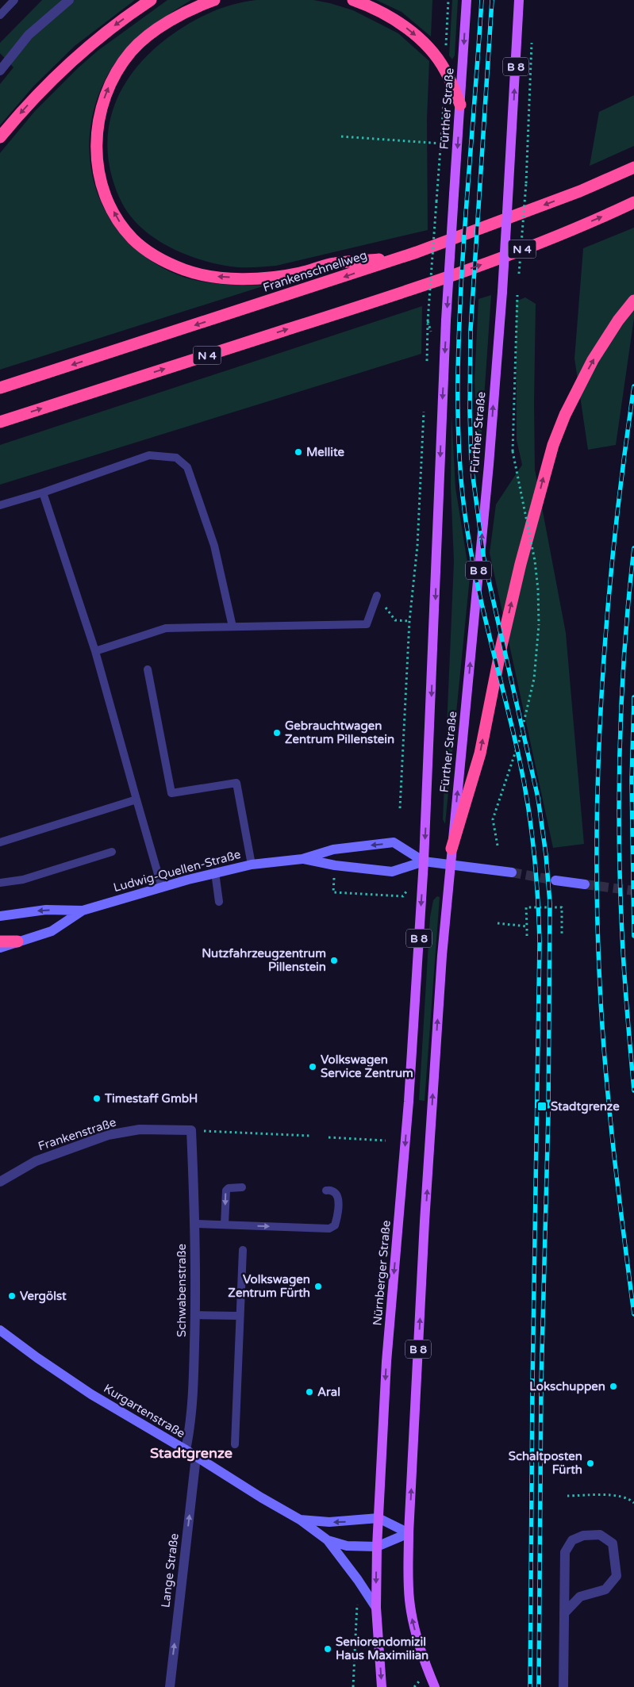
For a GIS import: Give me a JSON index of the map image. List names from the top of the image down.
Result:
{
  "streets": {
    "highway": ["N 4", "Frankenschnellweg"],
    "main road": [
      "B 8",
      "Fürther Straße",
      "Ludwig-Quellen-Straße",
      "Nürnberger Straße",
      "Kurgartenstraße"
    ],
    "street": ["Frankenstraße", "Schwabenstraße", "Lange Straße"]
  },
  "crossings": [
    ["B 8", "Fürther Straße"],
    ["B 8", "Kurgartenstraße"],
    ["Fürther Straße", "Ludwig-Quellen-Straße"],
    ["Fürther Straße", "Nürnberger Straße"],
    ["Ludwig-Quellen-Straße", "Nürnberger Straße"],
    ["Frankenstraße", "Schwabenstraße"],
    ["Nürnberger Straße", "Kurgartenstraße"],
    ["Schwabenstraße", "Kurgartenstraße"],
    ["Kurgartenstraße", "Lange Straße"]
  ],
  "one_way": ["Lange Straße"],
  "districts": ["Stadtgrenze"],
  "places": {
    "other": [
      "Mellite",
      "Gebrauchtwagen Zentrum Pillenstein",
      "Nutzfahrzeugzentrum Pillenstein",
      "Volkswagen Service Zentrum",
      "Timestaff GmbH",
      "Volkswagen Zentrum Fürth",
      "Vergölst",
      "Lokschuppen",
      "Aral",
      "Schaltposten Fürth",
      "Seniorendomizil Haus Maximilian"
    ],
    "transit": ["Stadtgrenze"]
  }
}
